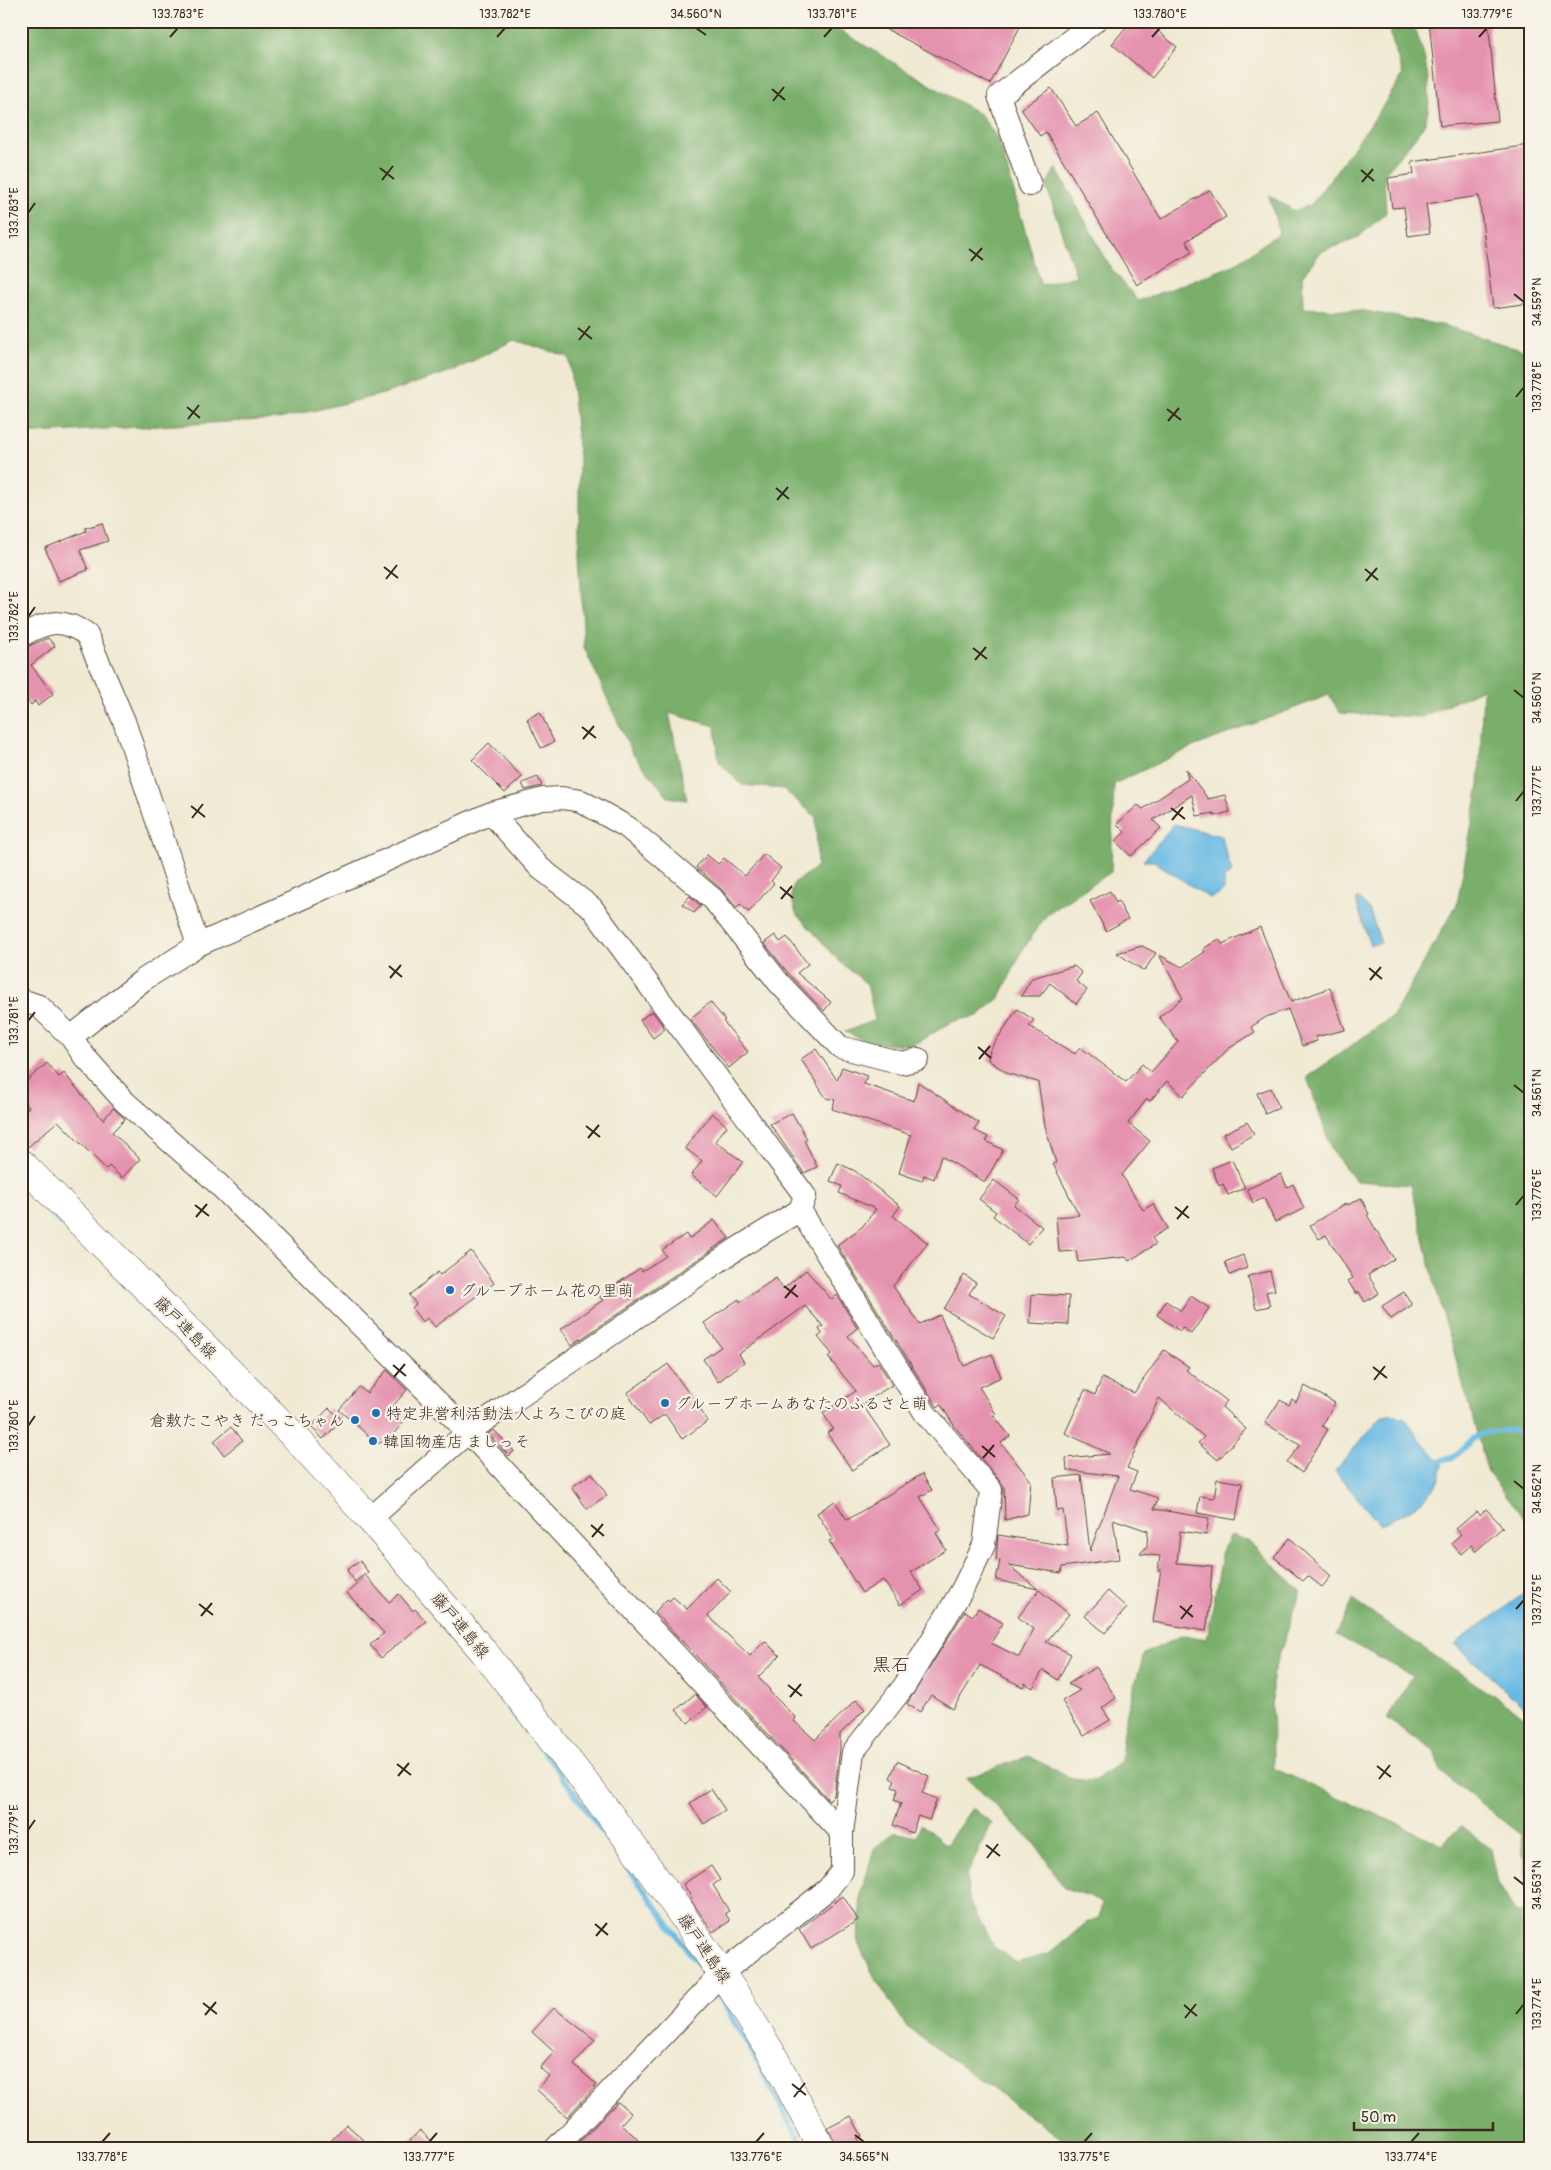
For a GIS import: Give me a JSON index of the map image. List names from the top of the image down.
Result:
{
  "streets": {
    "main road": ["藤戸連島線"]
  },
  "districts": ["黒石"],
  "places": [
    "グループホーム花の里萌",
    "グループホームあなたのふるさと萌",
    "特定非営利活動法人よろこびの庭",
    "倉敷たこやき だっこちゃん",
    "韓国物産店 ましっそ"
  ],
  "scale_bar": "50 m",
  "coordinates": [
    "133.783°E",
    "133.782°E",
    "34.560°N",
    "133.781°E",
    "133.780°E",
    "133.779°E",
    "34.559°N",
    "133.778°E",
    "133.777°E",
    "34.561°N",
    "133.776°E",
    "34.562°N",
    "133.775°E",
    "34.563°N",
    "133.774°E",
    "34.565°N"
  ]
}
